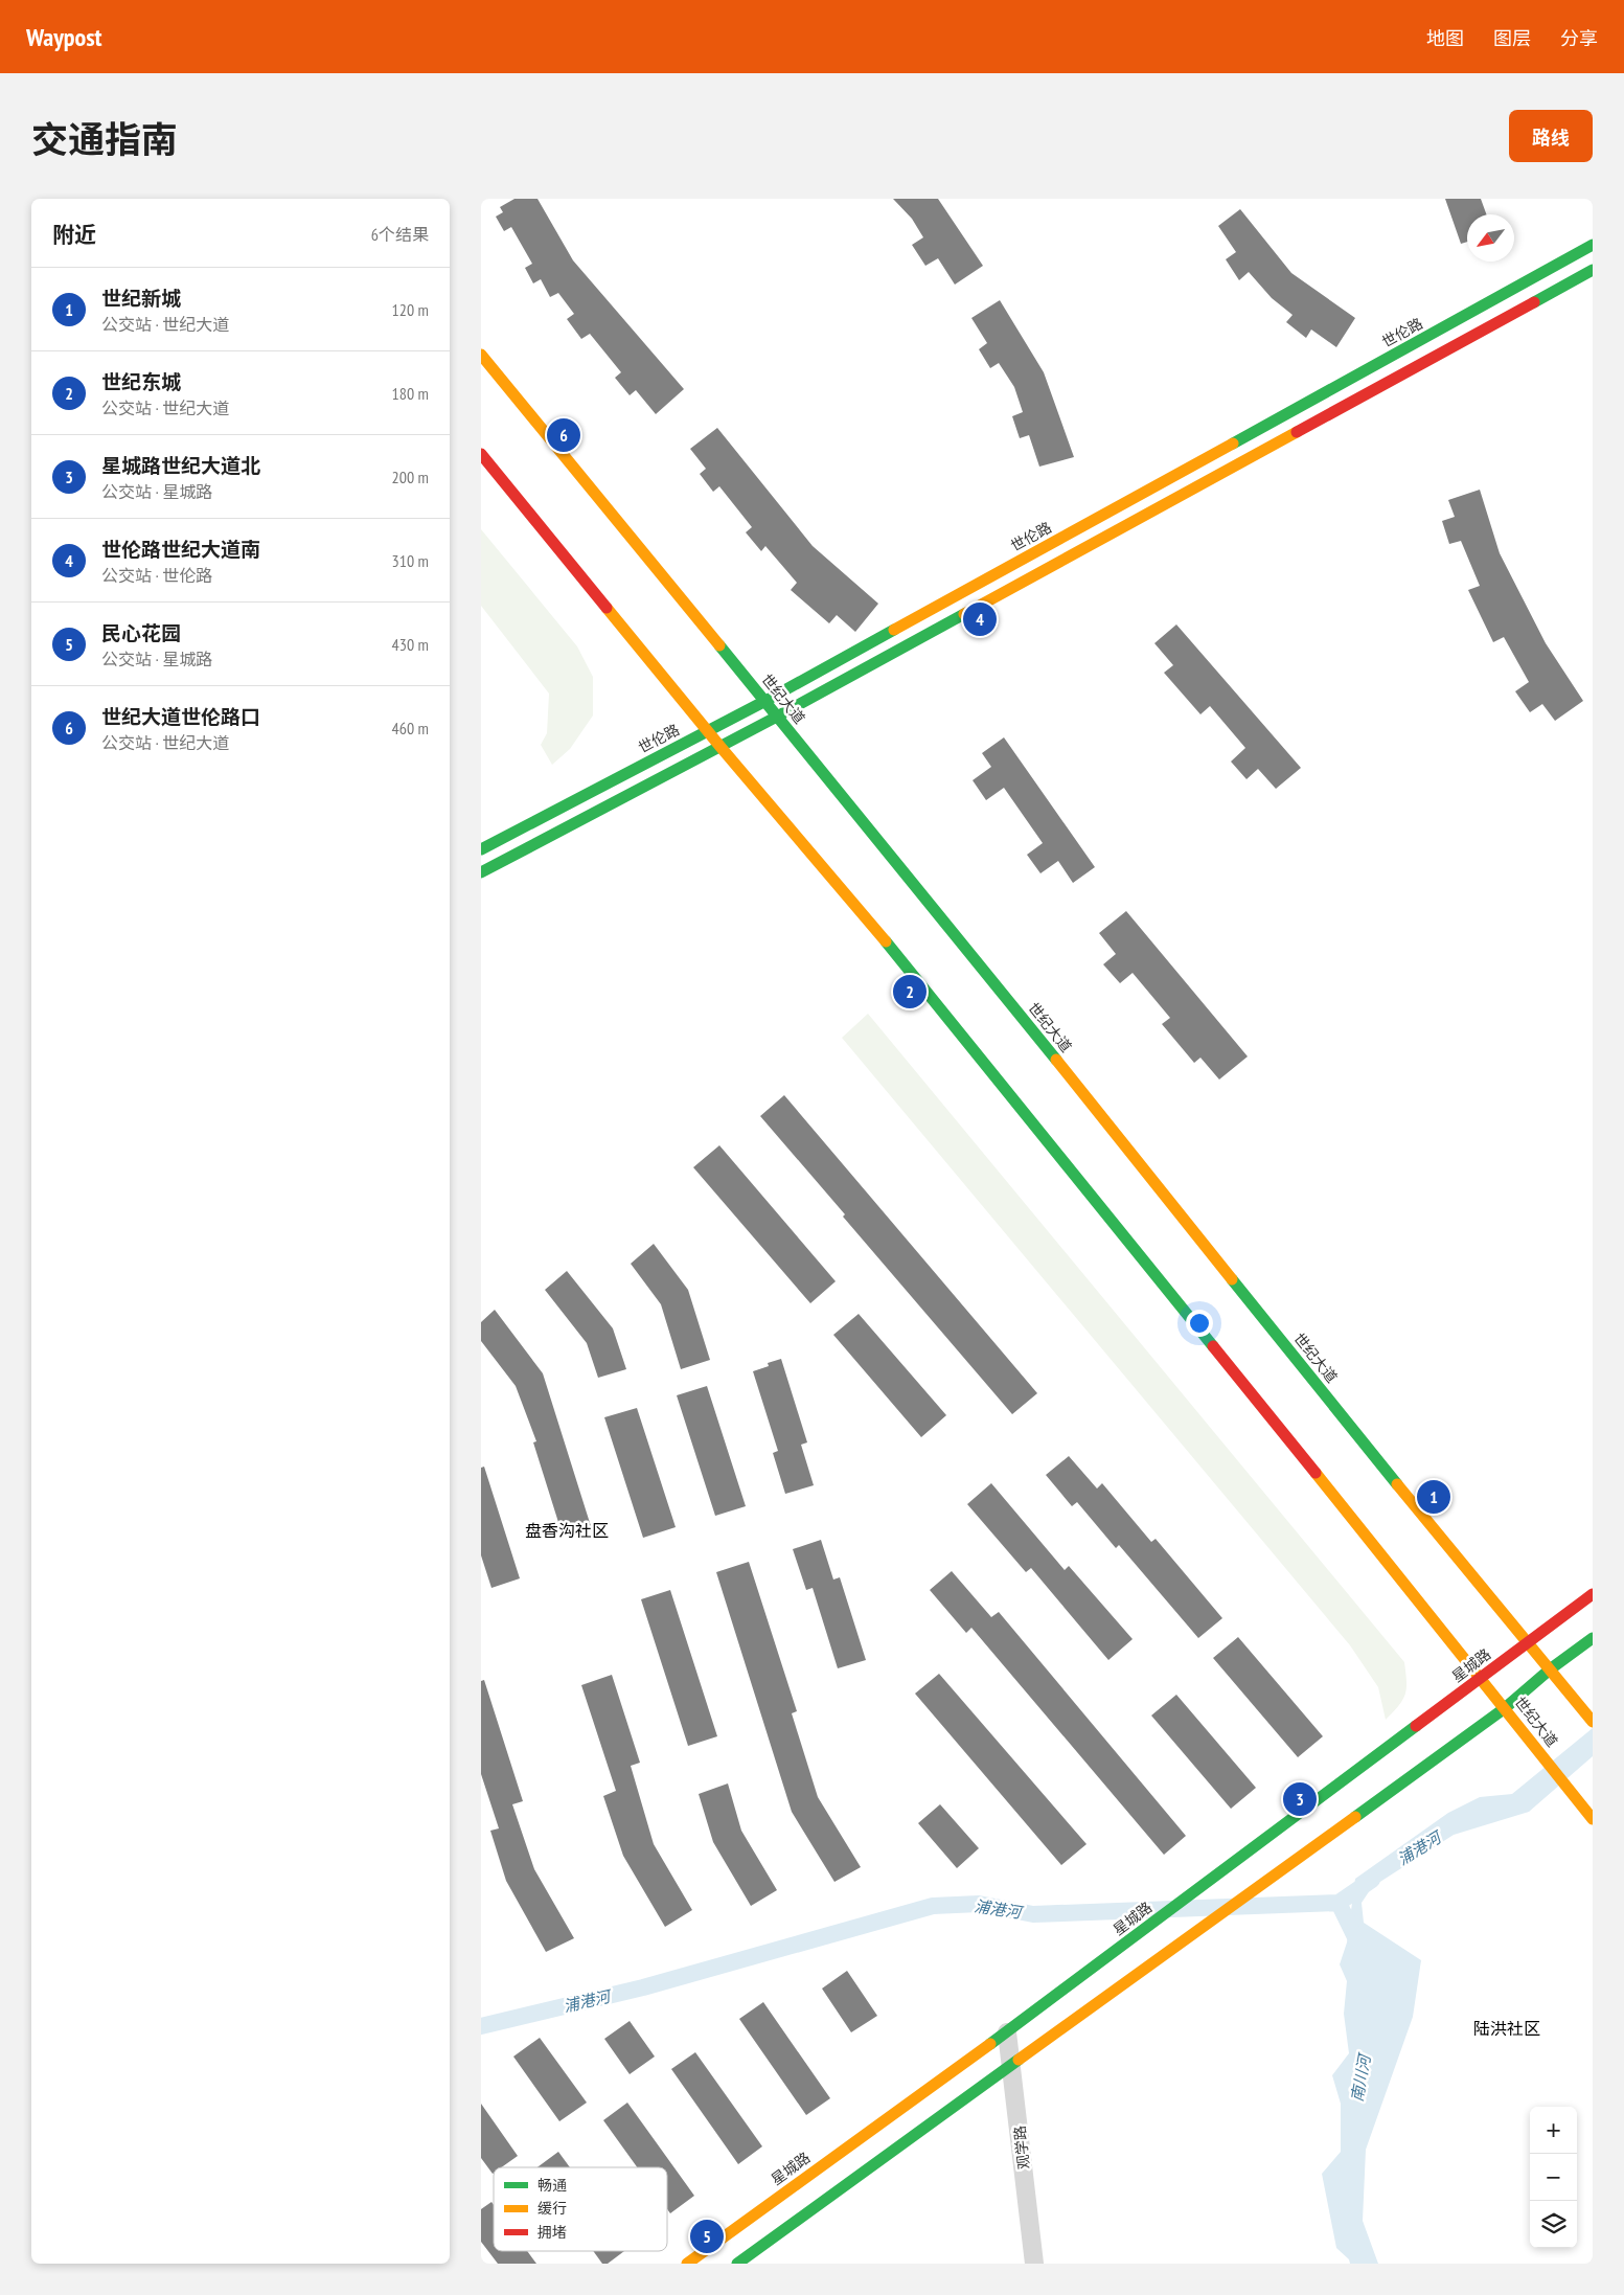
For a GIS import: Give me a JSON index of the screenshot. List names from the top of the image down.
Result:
{
  "streets": {
    "main road": ["世伦路", "世纪大道", "星城路"],
    "street": ["观学路"]
  },
  "crossings": [
    ["世伦路", "世纪大道"],
    ["世纪大道", "星城路"],
    ["星城路", "观学路"]
  ],
  "districts": ["盘香沟社区", "陆洪社区"],
  "water": ["浦港河", "南川河"],
  "legend": ["畅通", "缓行", "拥堵"],
  "north": "bottom left",
  "page": {
    "header": "Waypost",
    "nav": ["地图", "图层", "分享"],
    "title": "交通指南",
    "buttons": "路线",
    "heading": ["附近", "6个结果"],
    "list": [
      {
        "mark": "1",
        "name": "世纪新城",
        "note": "公交站 · 世纪大道",
        "value": "120 m"
      },
      {
        "mark": "2",
        "name": "世纪东城",
        "note": "公交站 · 世纪大道",
        "value": "180 m"
      },
      {
        "mark": "3",
        "name": "星城路世纪大道北",
        "note": "公交站 · 星城路",
        "value": "200 m"
      },
      {
        "mark": "4",
        "name": "世伦路世纪大道南",
        "note": "公交站 · 世伦路",
        "value": "310 m"
      },
      {
        "mark": "5",
        "name": "民心花园",
        "note": "公交站 · 星城路",
        "value": "430 m"
      },
      {
        "mark": "6",
        "name": "世纪大道世伦路口",
        "note": "公交站 · 世纪大道",
        "value": "460 m"
      }
    ],
    "pins": [
      "6",
      "4",
      "2",
      "1",
      "3",
      "5"
    ],
    "map_buttons": ["+", "−"]
  }
}
